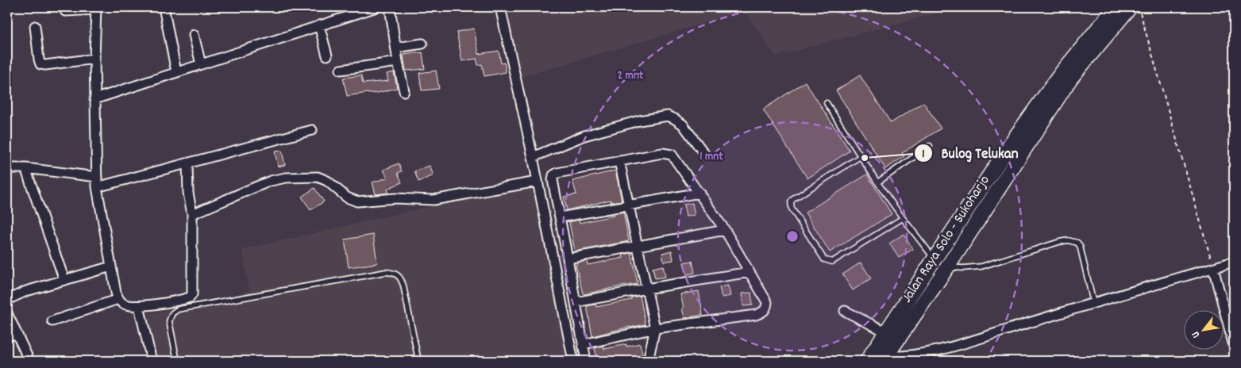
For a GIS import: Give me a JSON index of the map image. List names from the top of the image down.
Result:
{
  "streets": {
    "main road": ["Jalan Raya Solo - Sukoharjo"]
  },
  "places": ["Bulog Telukan"],
  "north": "bottom left",
  "rings": ["2 mnt", "1 mnt"]
}
